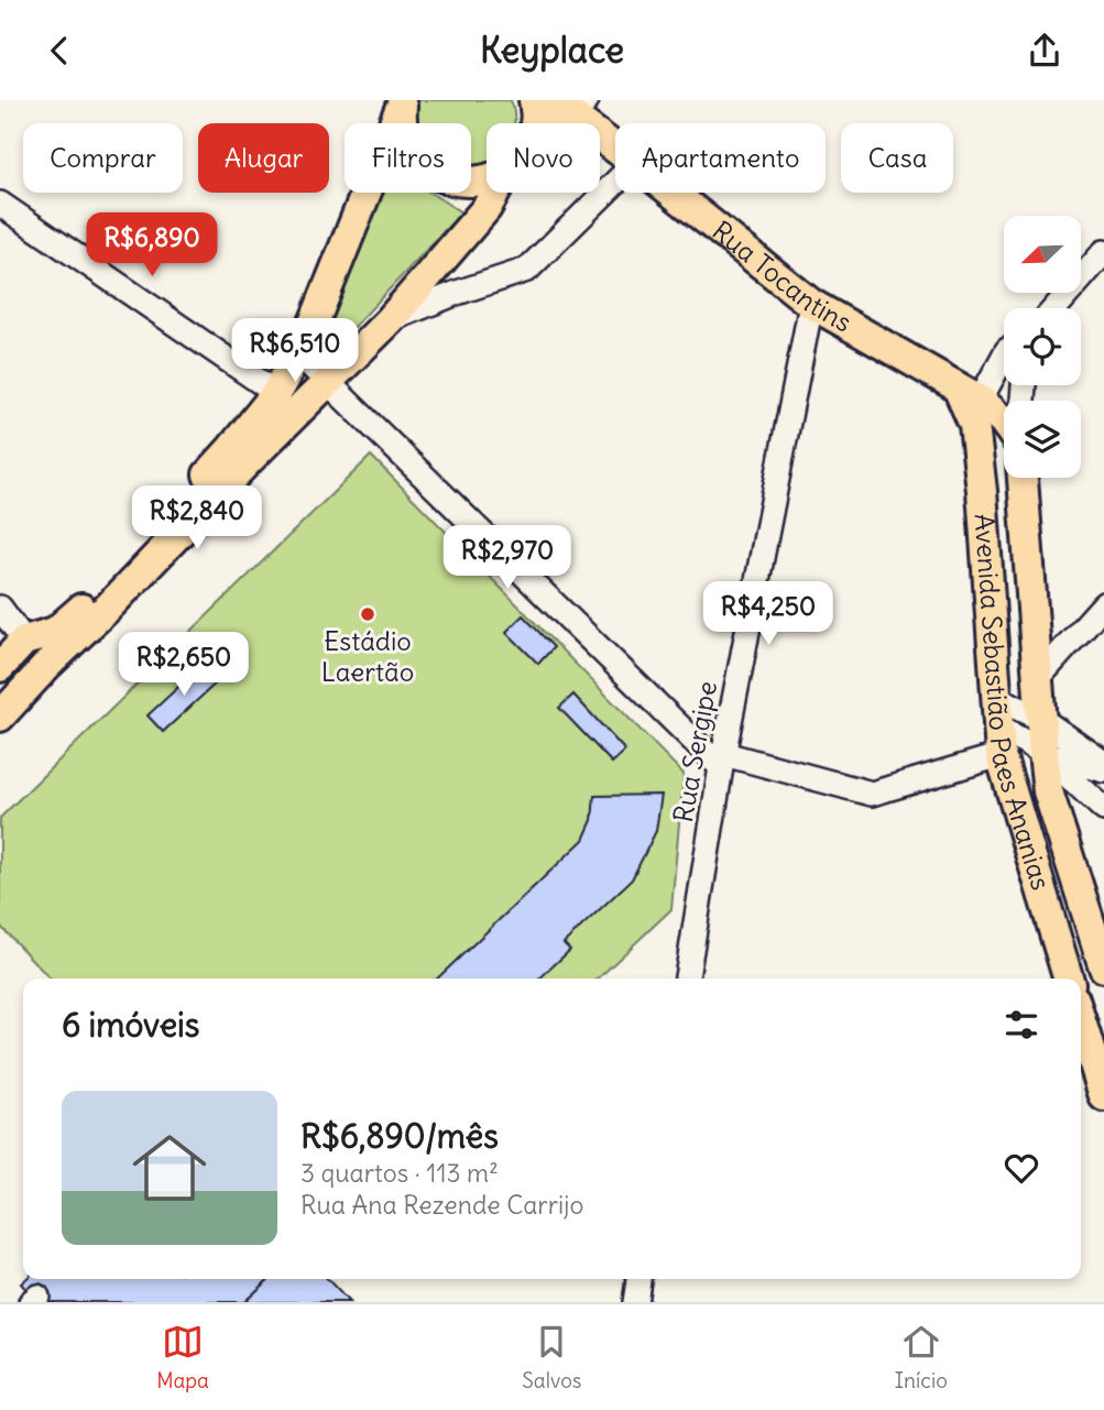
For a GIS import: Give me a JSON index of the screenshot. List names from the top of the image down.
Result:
{
  "streets": {
    "main road": ["Rua Tocantins", "Avenida Sebastião Paes Ananias"],
    "street": ["Rua Sergipe"]
  },
  "crossings": [
    ["Rua Tocantins", "Avenida Sebastião Paes Ananias"],
    ["Rua Tocantins", "Rua Sergipe"]
  ],
  "places": ["Estádio Laertão"],
  "north": "bottom left",
  "page": {
    "header": "Keyplace",
    "chip": [
      "Comprar",
      "Alugar",
      "Filtros",
      "Novo",
      "Apartamento",
      "Casa"
    ],
    "price": [
      "R$6,890",
      "R$6,510",
      "R$2,840",
      "R$2,970",
      "R$4,250",
      "R$2,650"
    ],
    "heading": "6 imóveis",
    "list": [
      {
        "name": "R$6,890/mês",
        "note": "3 quartos · 113 m² · Rua Ana Rezende Carrijo"
      }
    ],
    "tabs": ["Mapa", "Salvos", "Início"]
  }
}
